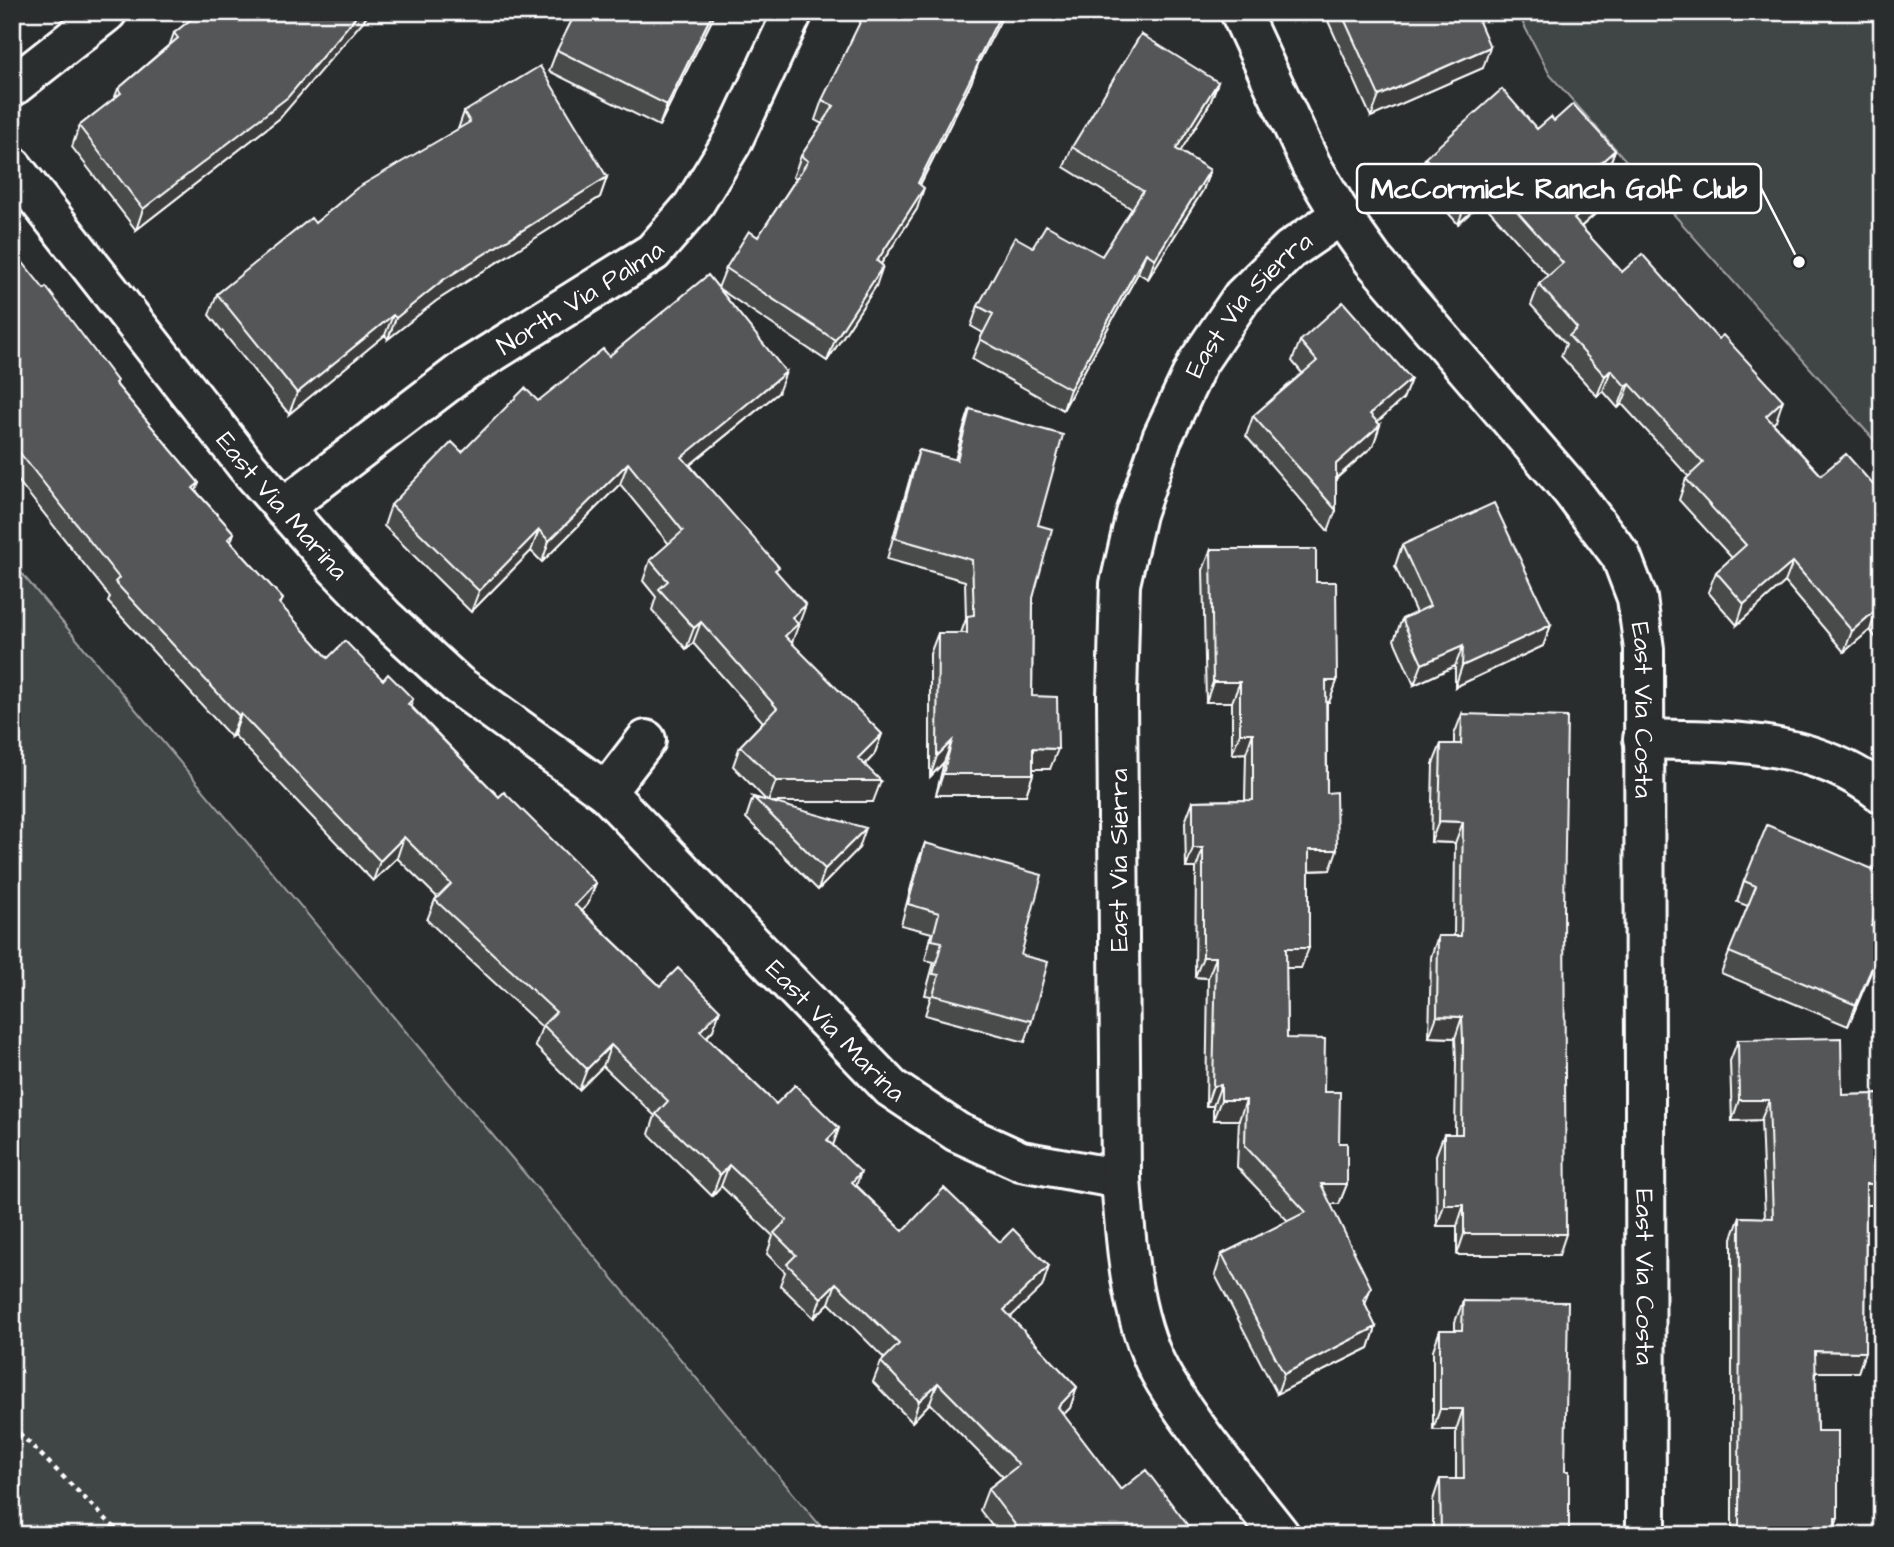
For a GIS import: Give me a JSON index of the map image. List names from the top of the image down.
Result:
{
  "streets": {
    "street": [
      "North Via Palma",
      "East Via Sierra",
      "East Via Marina",
      "East Via Costa"
    ]
  },
  "crossings": [
    ["North Via Palma", "East Via Marina"],
    ["East Via Sierra", "East Via Marina"],
    ["East Via Sierra", "East Via Costa"]
  ],
  "places": ["McCormick Ranch Golf Club"]
}
